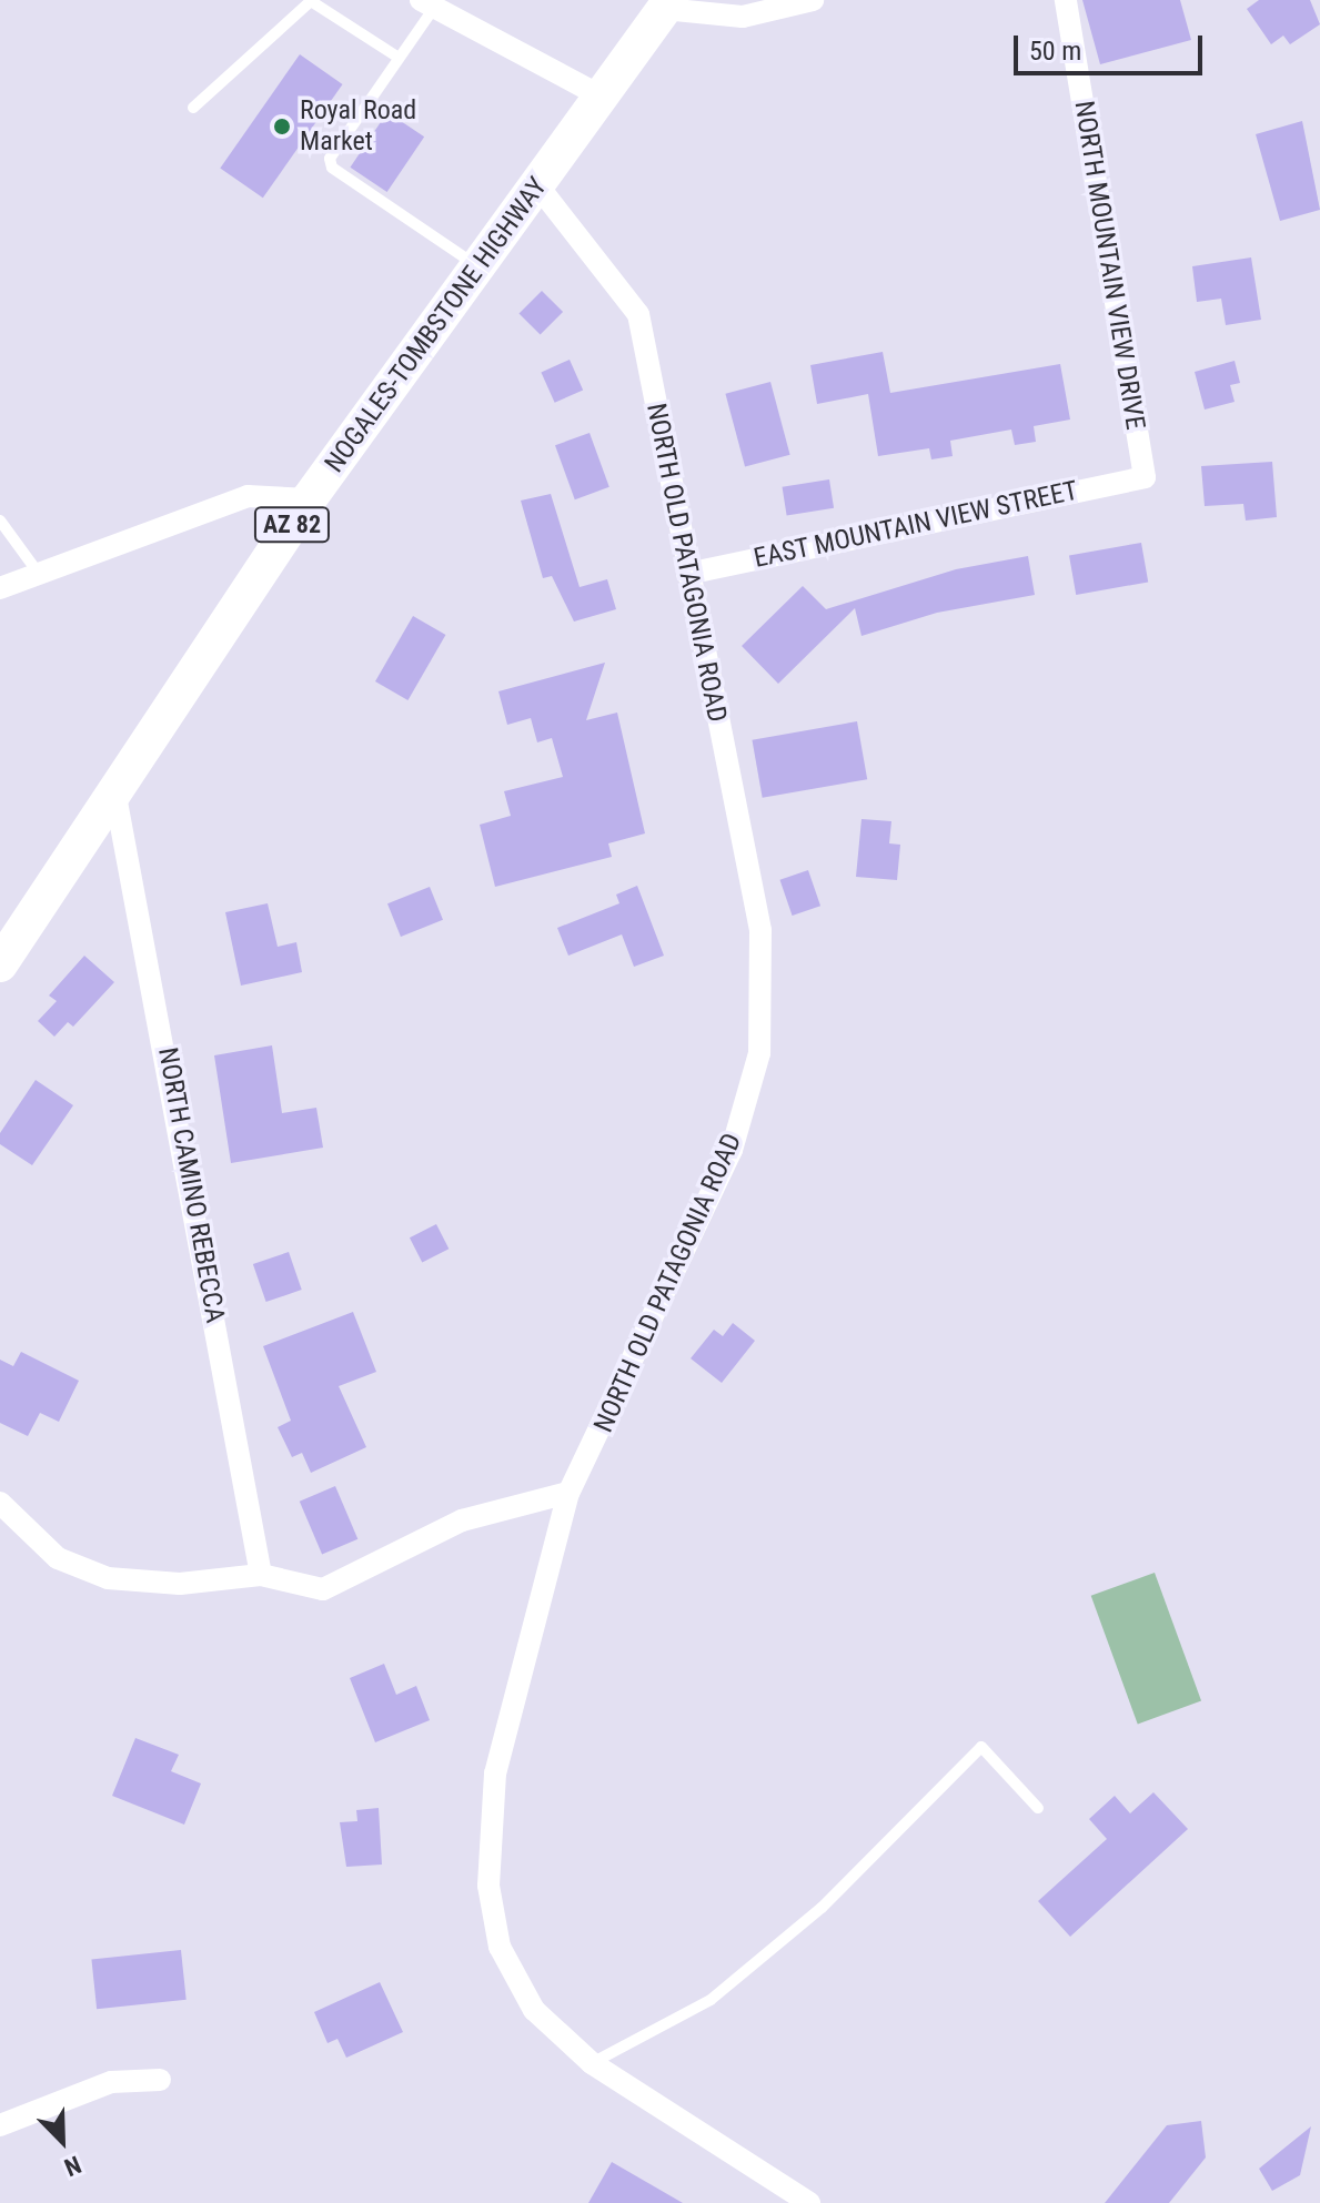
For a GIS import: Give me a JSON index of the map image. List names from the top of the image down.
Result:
{
  "streets": {
    "main road": ["NOGALES-TOMBSTONE HIGHWAY", "AZ 82"],
    "street": [
      "NORTH MOUNTAIN VIEW DRIVE",
      "EAST MOUNTAIN VIEW STREET",
      "NORTH OLD PATAGONIA ROAD",
      "NORTH CAMINO REBECCA"
    ]
  },
  "crossings": [
    ["NORTH MOUNTAIN VIEW DRIVE", "EAST MOUNTAIN VIEW STREET"],
    ["NOGALES-TOMBSTONE HIGHWAY", "NORTH OLD PATAGONIA ROAD"],
    ["NOGALES-TOMBSTONE HIGHWAY", "NORTH CAMINO REBECCA"],
    ["EAST MOUNTAIN VIEW STREET", "NORTH OLD PATAGONIA ROAD"]
  ],
  "places": ["Royal Road Market"],
  "scale_bar": "50 m",
  "north": "bottom right"
}
